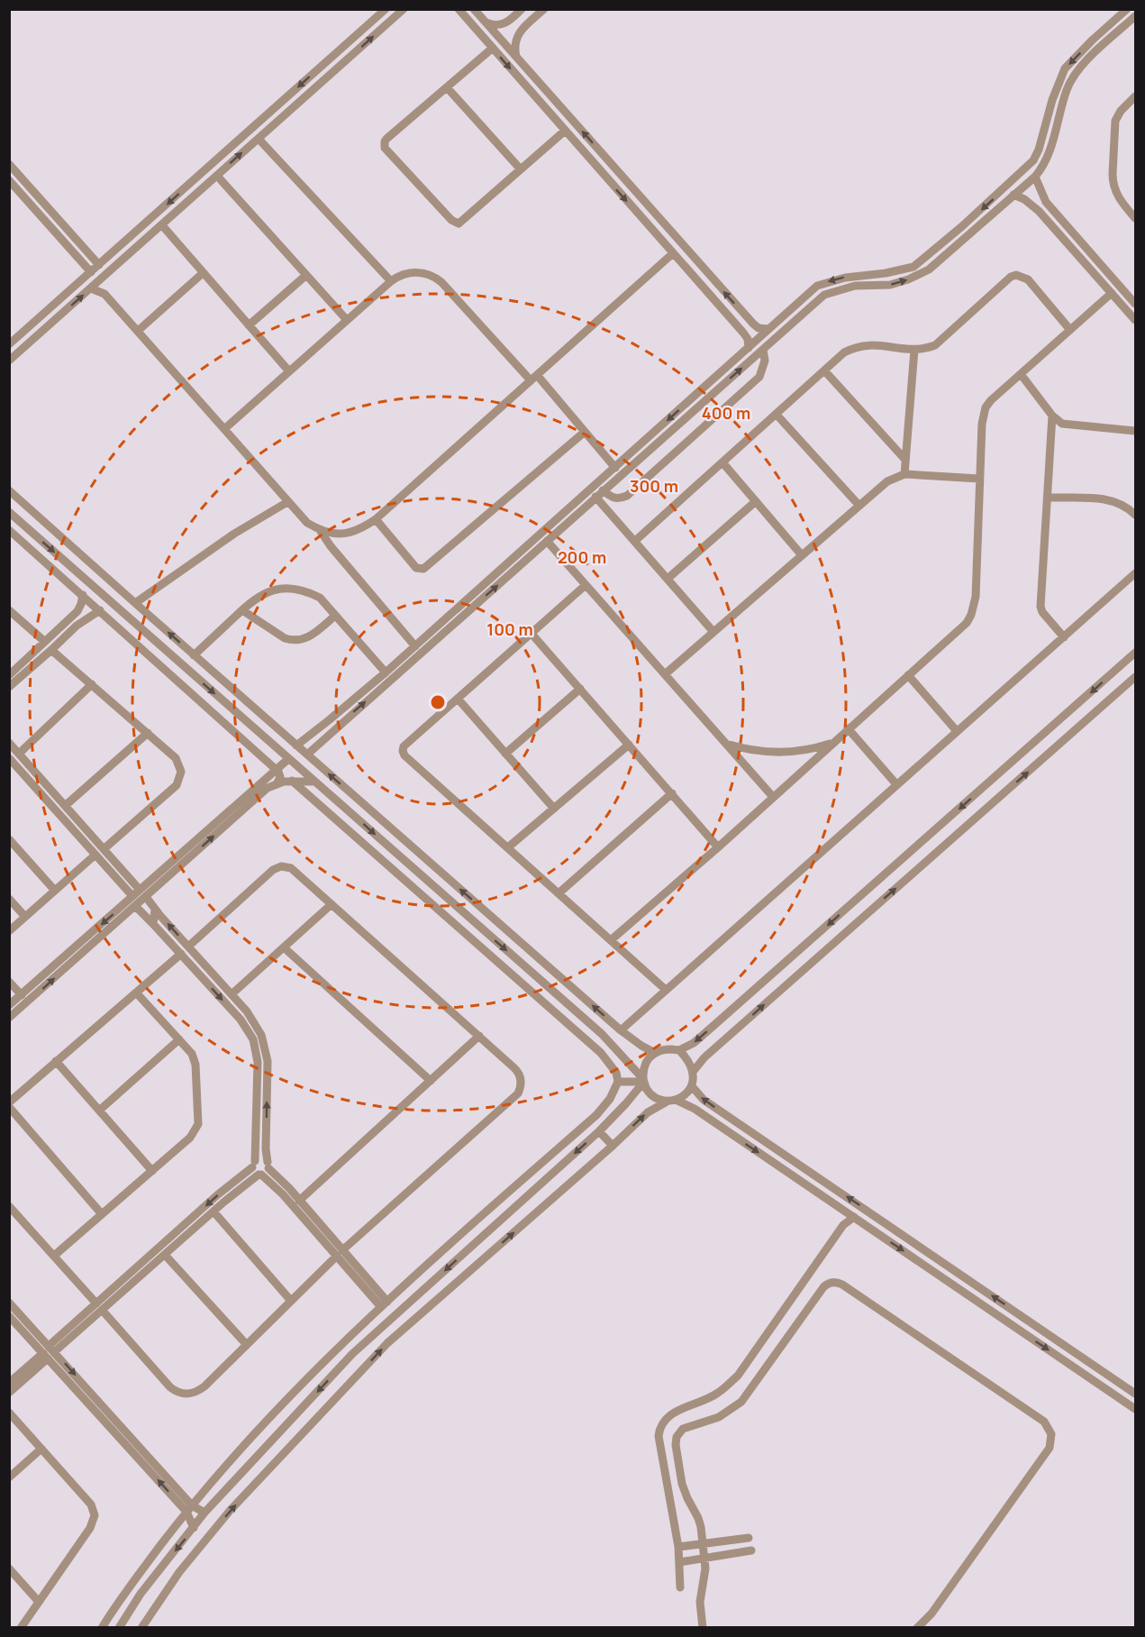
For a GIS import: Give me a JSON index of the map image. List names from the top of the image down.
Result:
{
  "rings": [
    "400 m",
    "300 m",
    "200 m",
    "100 m"
  ]
}
